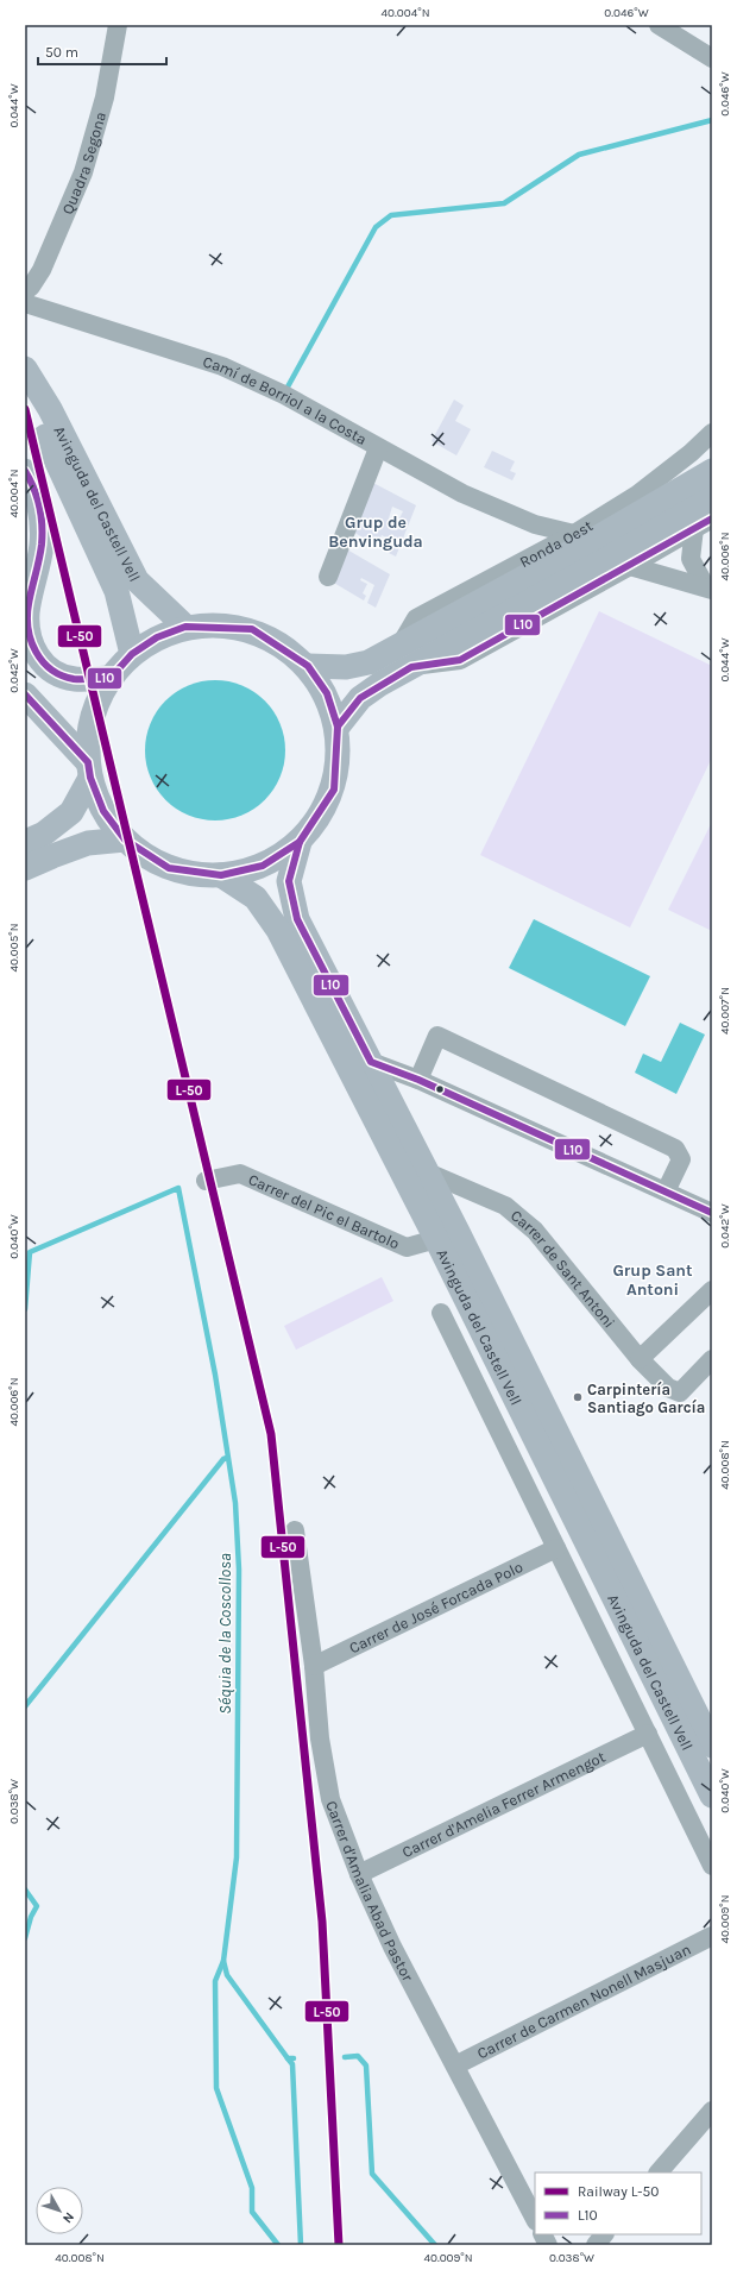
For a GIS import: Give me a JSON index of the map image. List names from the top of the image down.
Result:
{
  "streets": {
    "main road": ["Avinguda del Castell Vell", "Ronda Oest"],
    "street": [
      "Quadra Segona",
      "Camí de Borriol a la Costa",
      "Carrer del Pic el Bartolo",
      "Carrer de Sant Antoni",
      "Carrer de José Forcada Polo",
      "Carrer d'Amelia Ferrer Armengot",
      "Carrer d'Amalia Abad Pastor",
      "Carrer de Carmen Nonell Masjuan"
    ]
  },
  "crossings": [
    ["Camí de Borriol a la Costa", "Ronda Oest"],
    ["Avinguda del Castell Vell", "Carrer del Pic el Bartolo"],
    ["Avinguda del Castell Vell", "Carrer de Sant Antoni"],
    ["Avinguda del Castell Vell", "Carrer de José Forcada Polo"],
    ["Avinguda del Castell Vell", "Carrer d'Amelia Ferrer Armengot"],
    ["Carrer de José Forcada Polo", "Carrer d'Amalia Abad Pastor"],
    ["Carrer d'Amelia Ferrer Armengot", "Carrer d'Amalia Abad Pastor"],
    ["Carrer d'Amalia Abad Pastor", "Carrer de Carmen Nonell Masjuan"]
  ],
  "districts": ["Grup de Benvinguda", "Grup Sant Antoni"],
  "water": ["Séquia de la Coscollosa"],
  "places": ["Carpintería Santiago García"],
  "lines": ["rail line L-50", "transit line L10"],
  "legend": ["Railway L-50", "L10"],
  "scale_bar": "50 m",
  "north": "bottom right",
  "coordinates": [
    "40.004°N",
    "0.046°W",
    "0.044°W",
    "40.006°N",
    "0.042°W",
    "40.005°N",
    "40.007°N",
    "0.040°W",
    "40.008°N",
    "0.038°W",
    "40.009°N"
  ]
}
